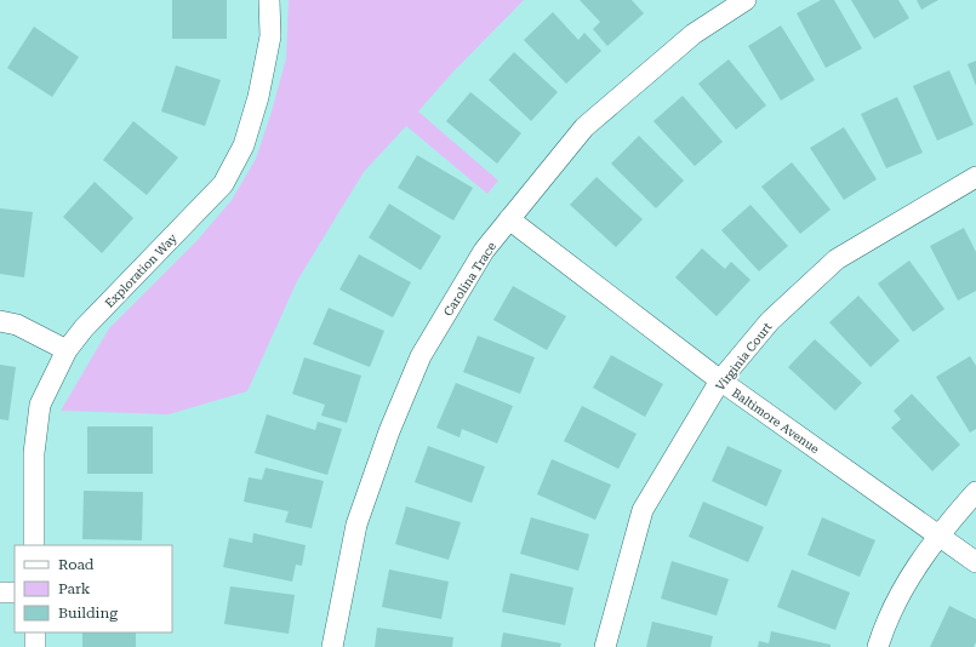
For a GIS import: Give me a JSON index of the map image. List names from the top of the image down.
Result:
{
  "streets": {
    "street": [
      "Exploration Way",
      "Carolina Trace",
      "Virginia Court",
      "Baltimore Avenue"
    ]
  },
  "crossings": [
    ["Carolina Trace", "Baltimore Avenue"],
    ["Virginia Court", "Baltimore Avenue"]
  ],
  "legend": ["Road", "Park", "Building"]
}
